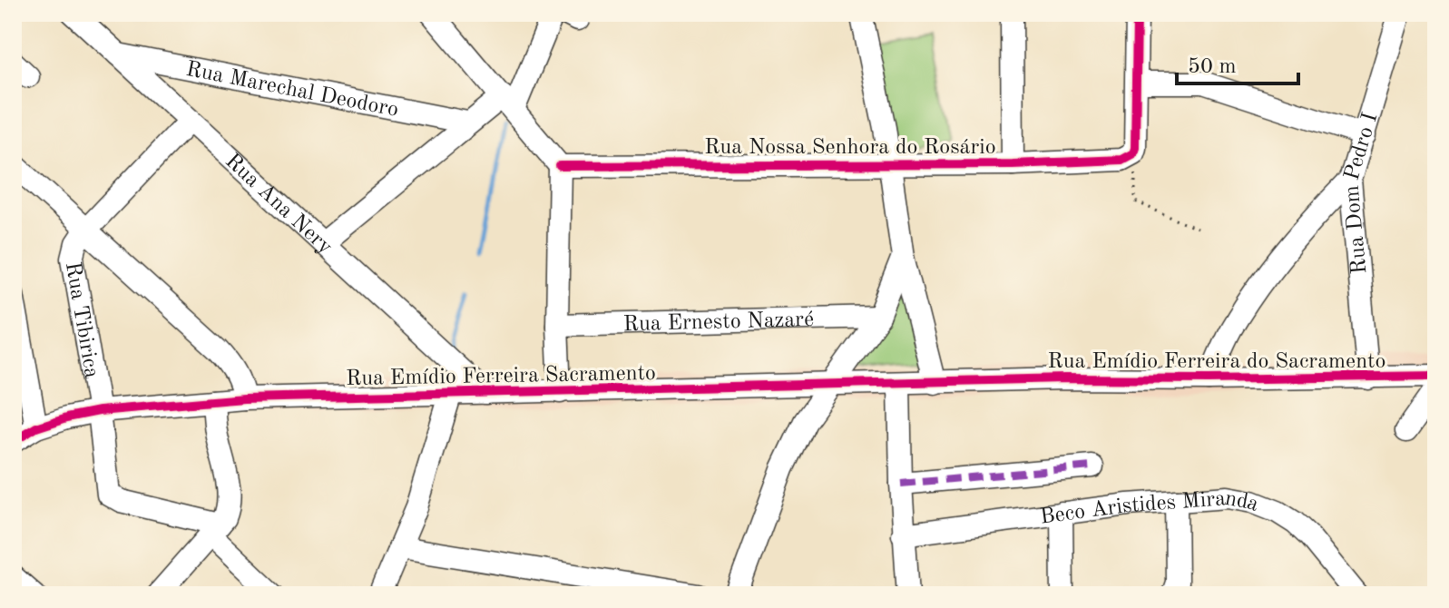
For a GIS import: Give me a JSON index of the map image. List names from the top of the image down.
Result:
{
  "streets": {
    "street": [
      "Rua Marechal Deodoro",
      "Rua Nossa Senhora do Rosário",
      "Rua Dom Pedro I",
      "Rua Ana Nery",
      "Rua Tibirica",
      "Rua Ernesto Nazaré",
      "Rua Emídio Ferreira do Sacramento",
      "Rua Emídio Ferreira Sacramento",
      "Beco Aristides Miranda"
    ]
  },
  "crossings": [
    ["Rua Marechal Deodoro", "Rua Ana Nery"],
    ["Rua Dom Pedro I", "Rua Emídio Ferreira do Sacramento"],
    ["Rua Ana Nery", "Rua Emídio Ferreira Sacramento"],
    ["Rua Tibirica", "Rua Emídio Ferreira Sacramento"],
    ["Rua Emídio Ferreira do Sacramento", "Rua Emídio Ferreira Sacramento"]
  ],
  "scale_bar": "50 m"
}
